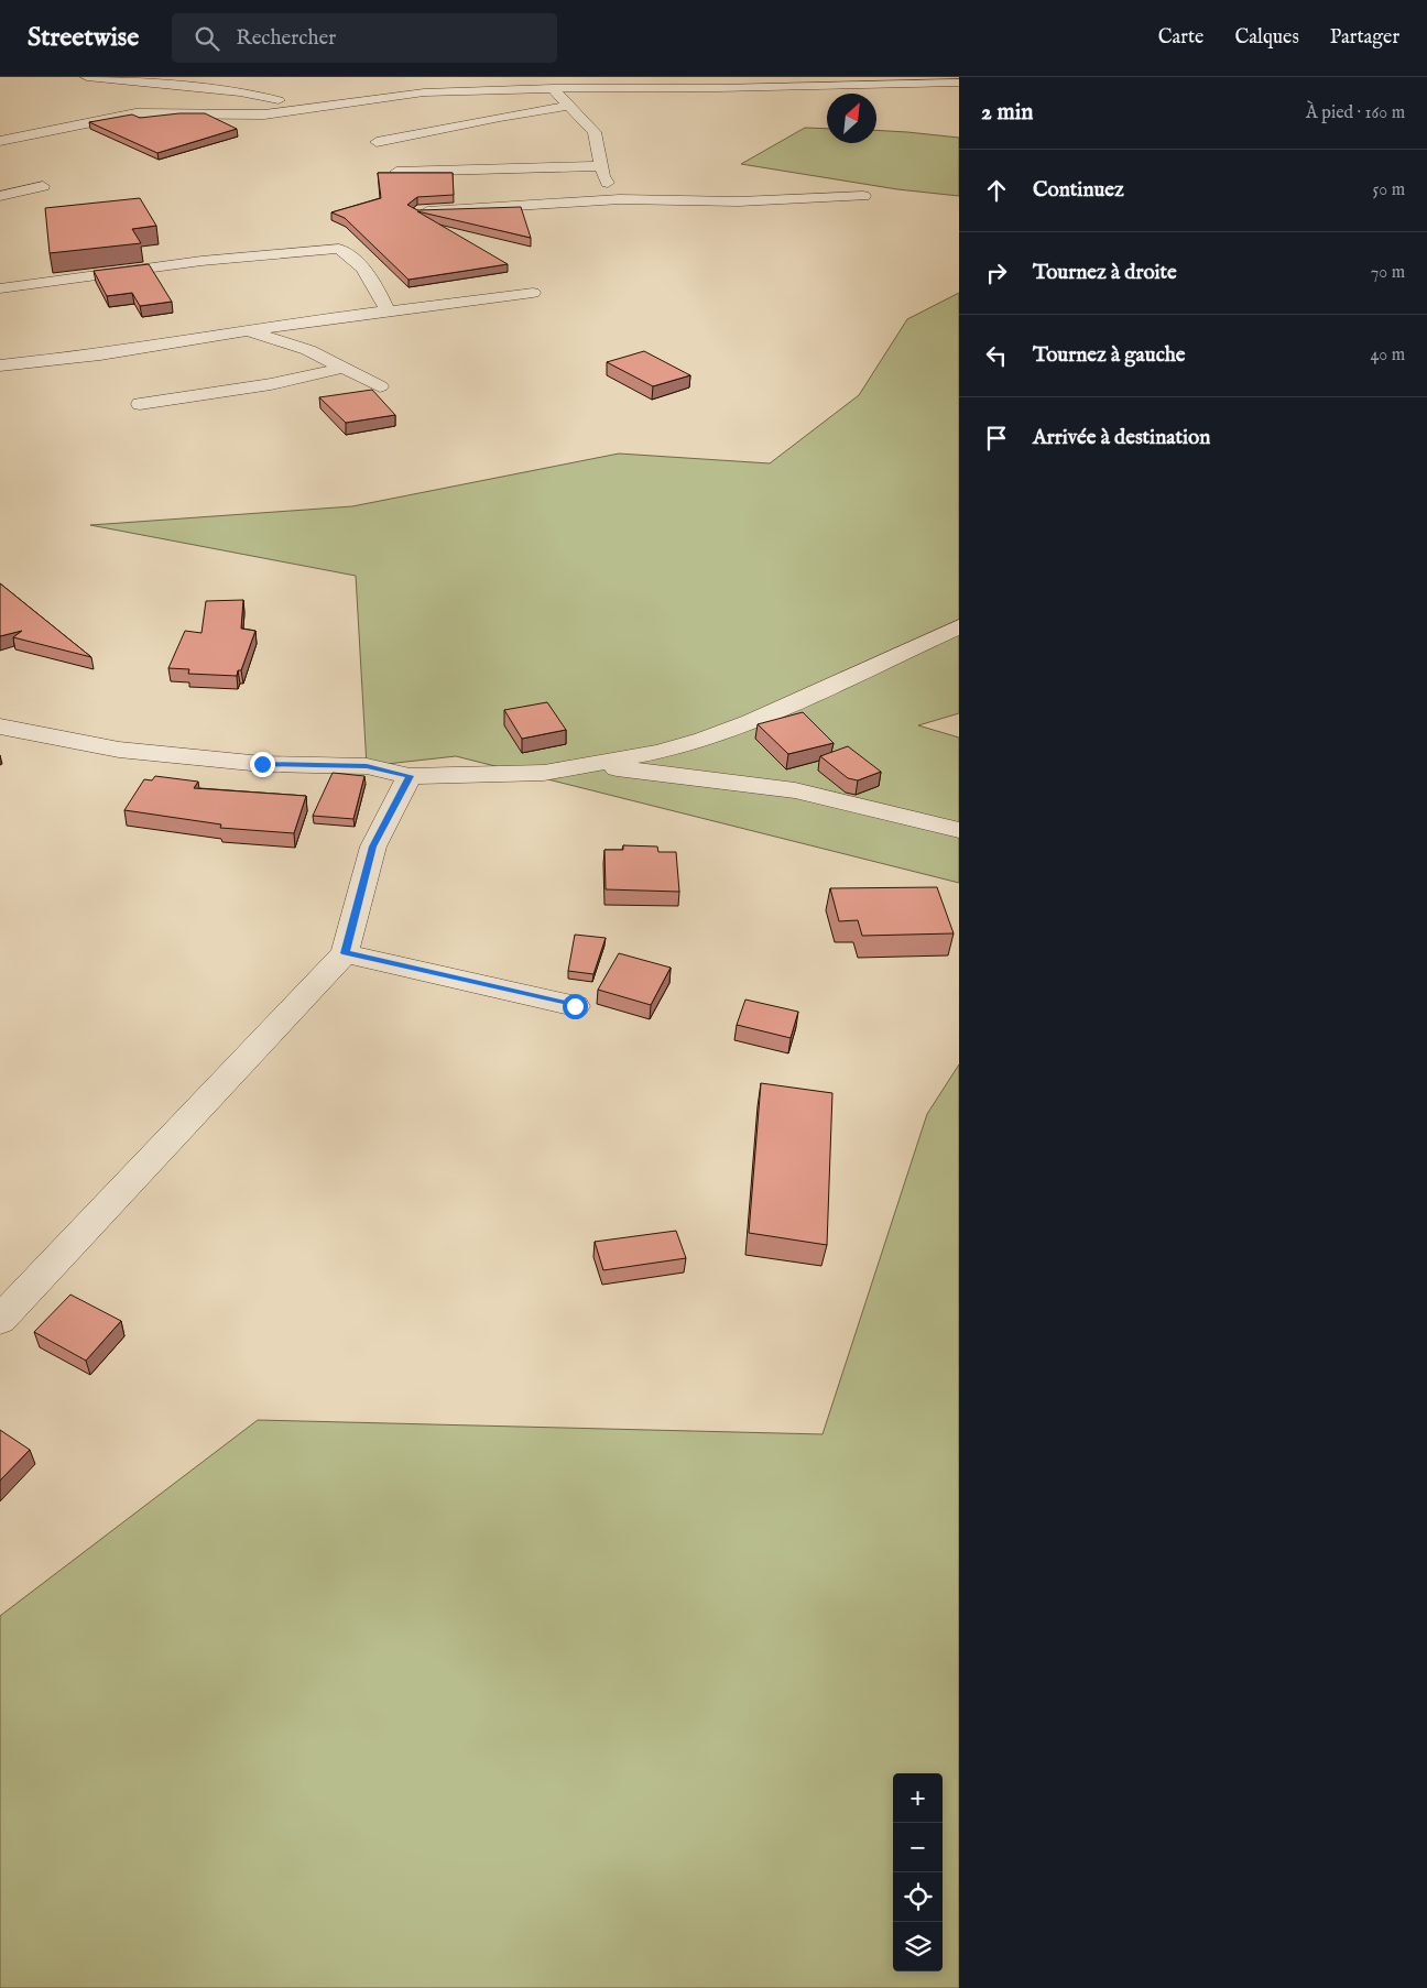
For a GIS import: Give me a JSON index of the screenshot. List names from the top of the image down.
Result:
{
  "north": "top right",
  "page": {
    "header": "Streetwise",
    "search": "Rechercher",
    "nav": ["Carte", "Calques", "Partager"],
    "heading": ["2 min", "À pied · 160 m"],
    "list": [
      ["Continuez", "50 m"],
      ["Tournez à droite", "70 m"],
      ["Tournez à gauche", "40 m"],
      "Arrivée à destination"
    ],
    "map_buttons": ["+", "−"]
  }
}
